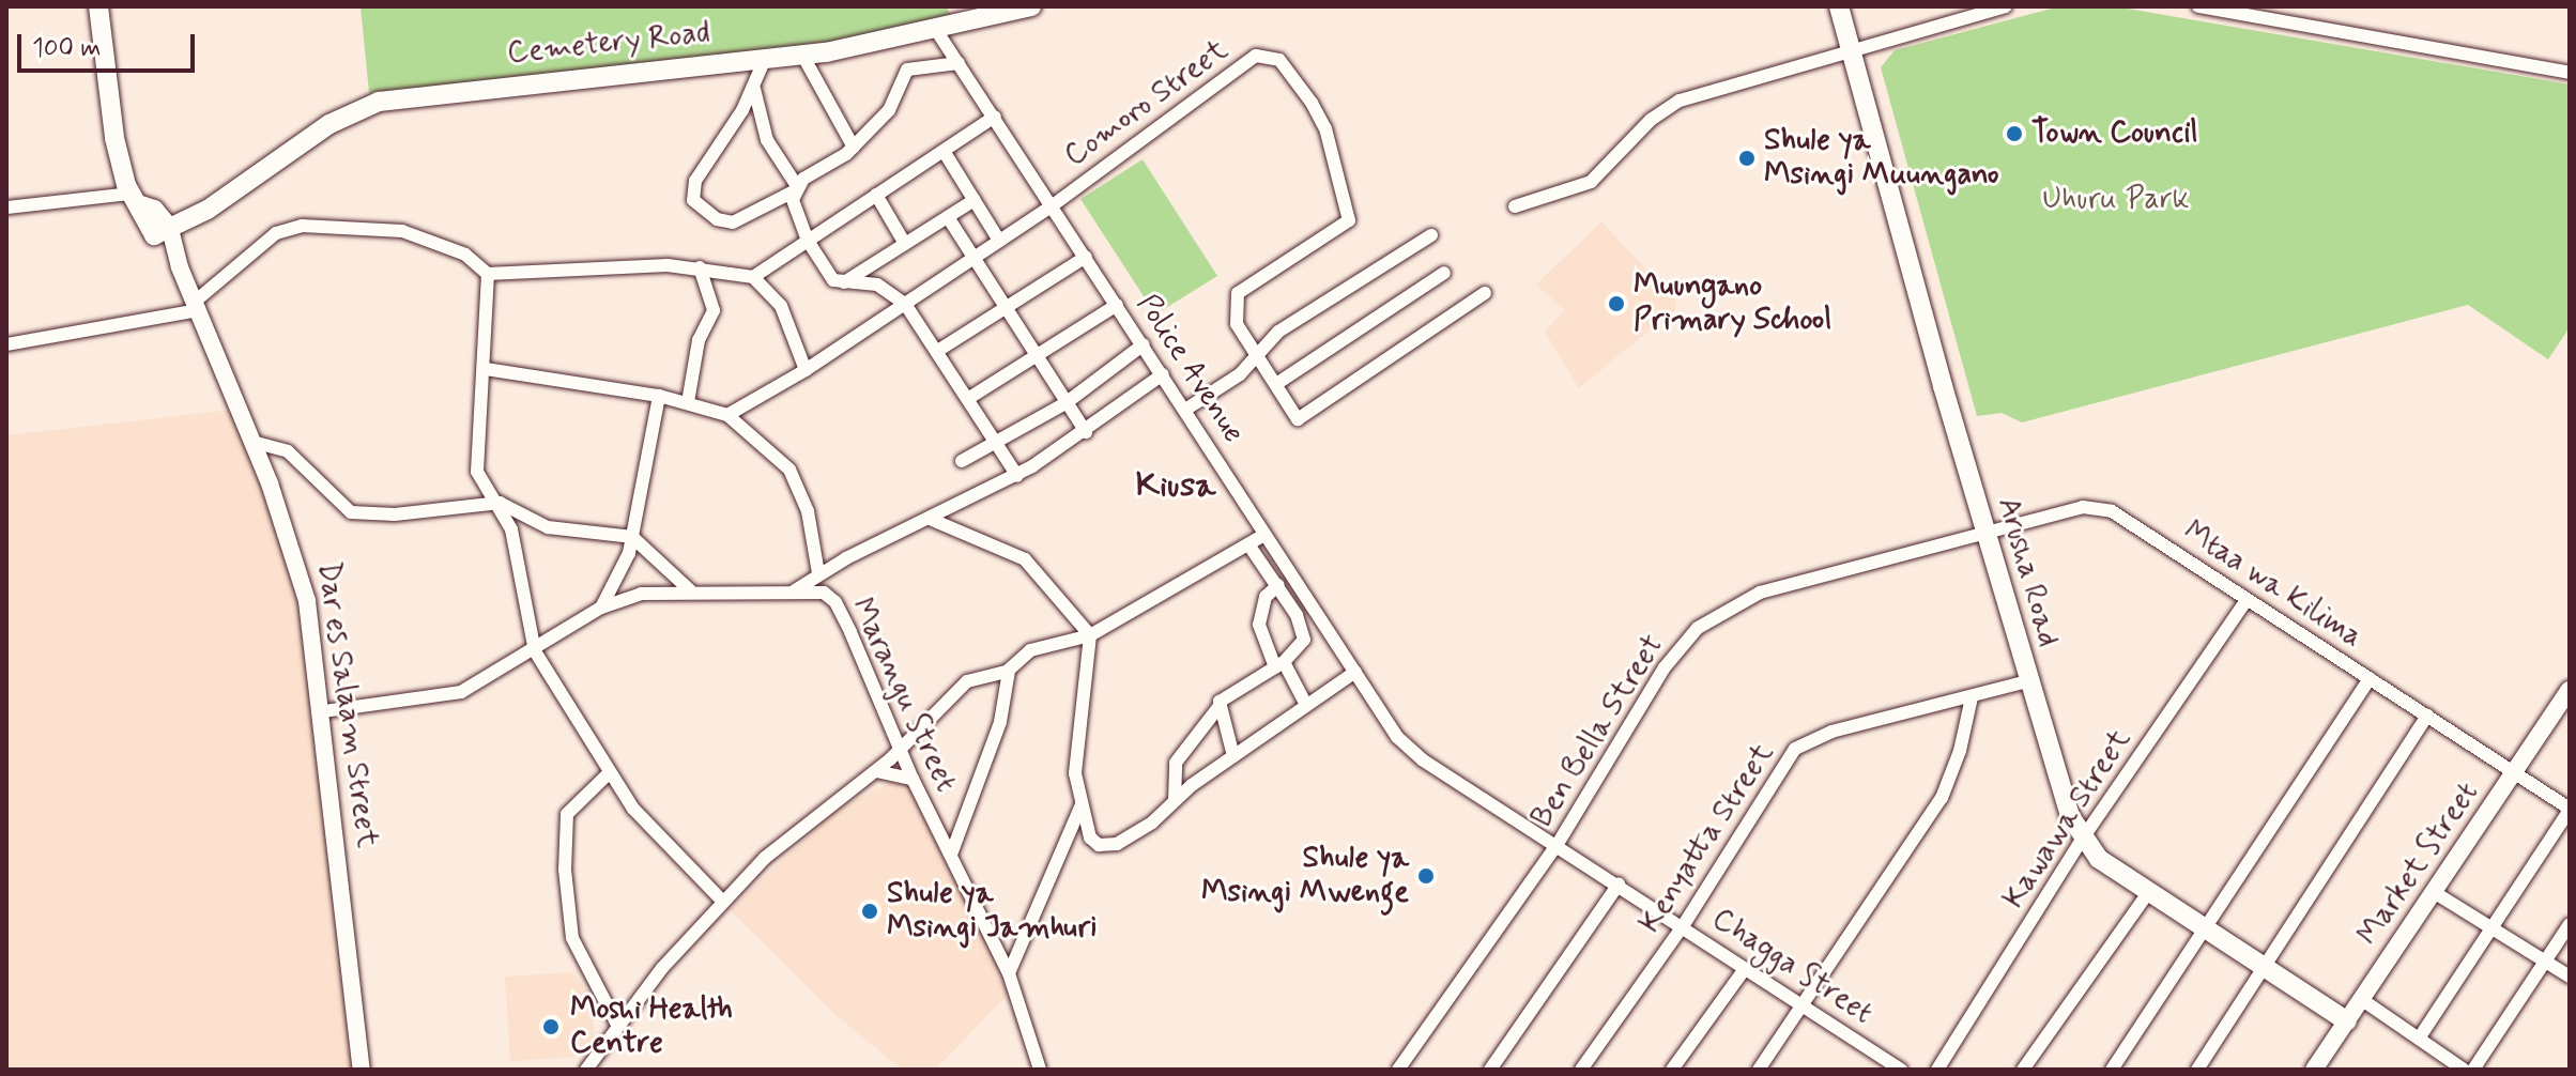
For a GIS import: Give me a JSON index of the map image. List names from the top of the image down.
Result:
{
  "streets": {
    "main road": ["Cemetery Road", "Arusha Road"],
    "street": [
      "Comoro Street",
      "Police Avenue",
      "Mtaa wa Kilima",
      "Marangu Street",
      "Dar es Salaam Street",
      "Ben Bella Street",
      "Kawawa Street",
      "Kenyatta Street",
      "Market Street",
      "Chagga Street"
    ]
  },
  "crossings": [
    ["Cemetery Road", "Police Avenue"],
    ["Cemetery Road", "Dar es Salaam Street"],
    ["Comoro Street", "Police Avenue"],
    ["Police Avenue", "Chagga Street"],
    ["Arusha Road", "Mtaa wa Kilima"],
    ["Arusha Road", "Ben Bella Street"],
    ["Arusha Road", "Kawawa Street"],
    ["Arusha Road", "Kenyatta Street"],
    ["Arusha Road", "Market Street"],
    ["Mtaa wa Kilima", "Ben Bella Street"],
    ["Mtaa wa Kilima", "Kawawa Street"],
    ["Mtaa wa Kilima", "Market Street"],
    ["Marangu Street", "Dar es Salaam Street"],
    ["Ben Bella Street", "Chagga Street"],
    ["Kenyatta Street", "Chagga Street"]
  ],
  "districts": ["Kiusa"],
  "parks": ["Uhuru Park"],
  "places": [
    "Town Council",
    "Shule ya Msingi Muungano",
    "Muungano Primary School",
    "Shule ya Msingi Mwenge",
    "Shule ya Msingi Jamhuri",
    "Moshi Health Centre"
  ],
  "scale_bar": "100 m"
}
